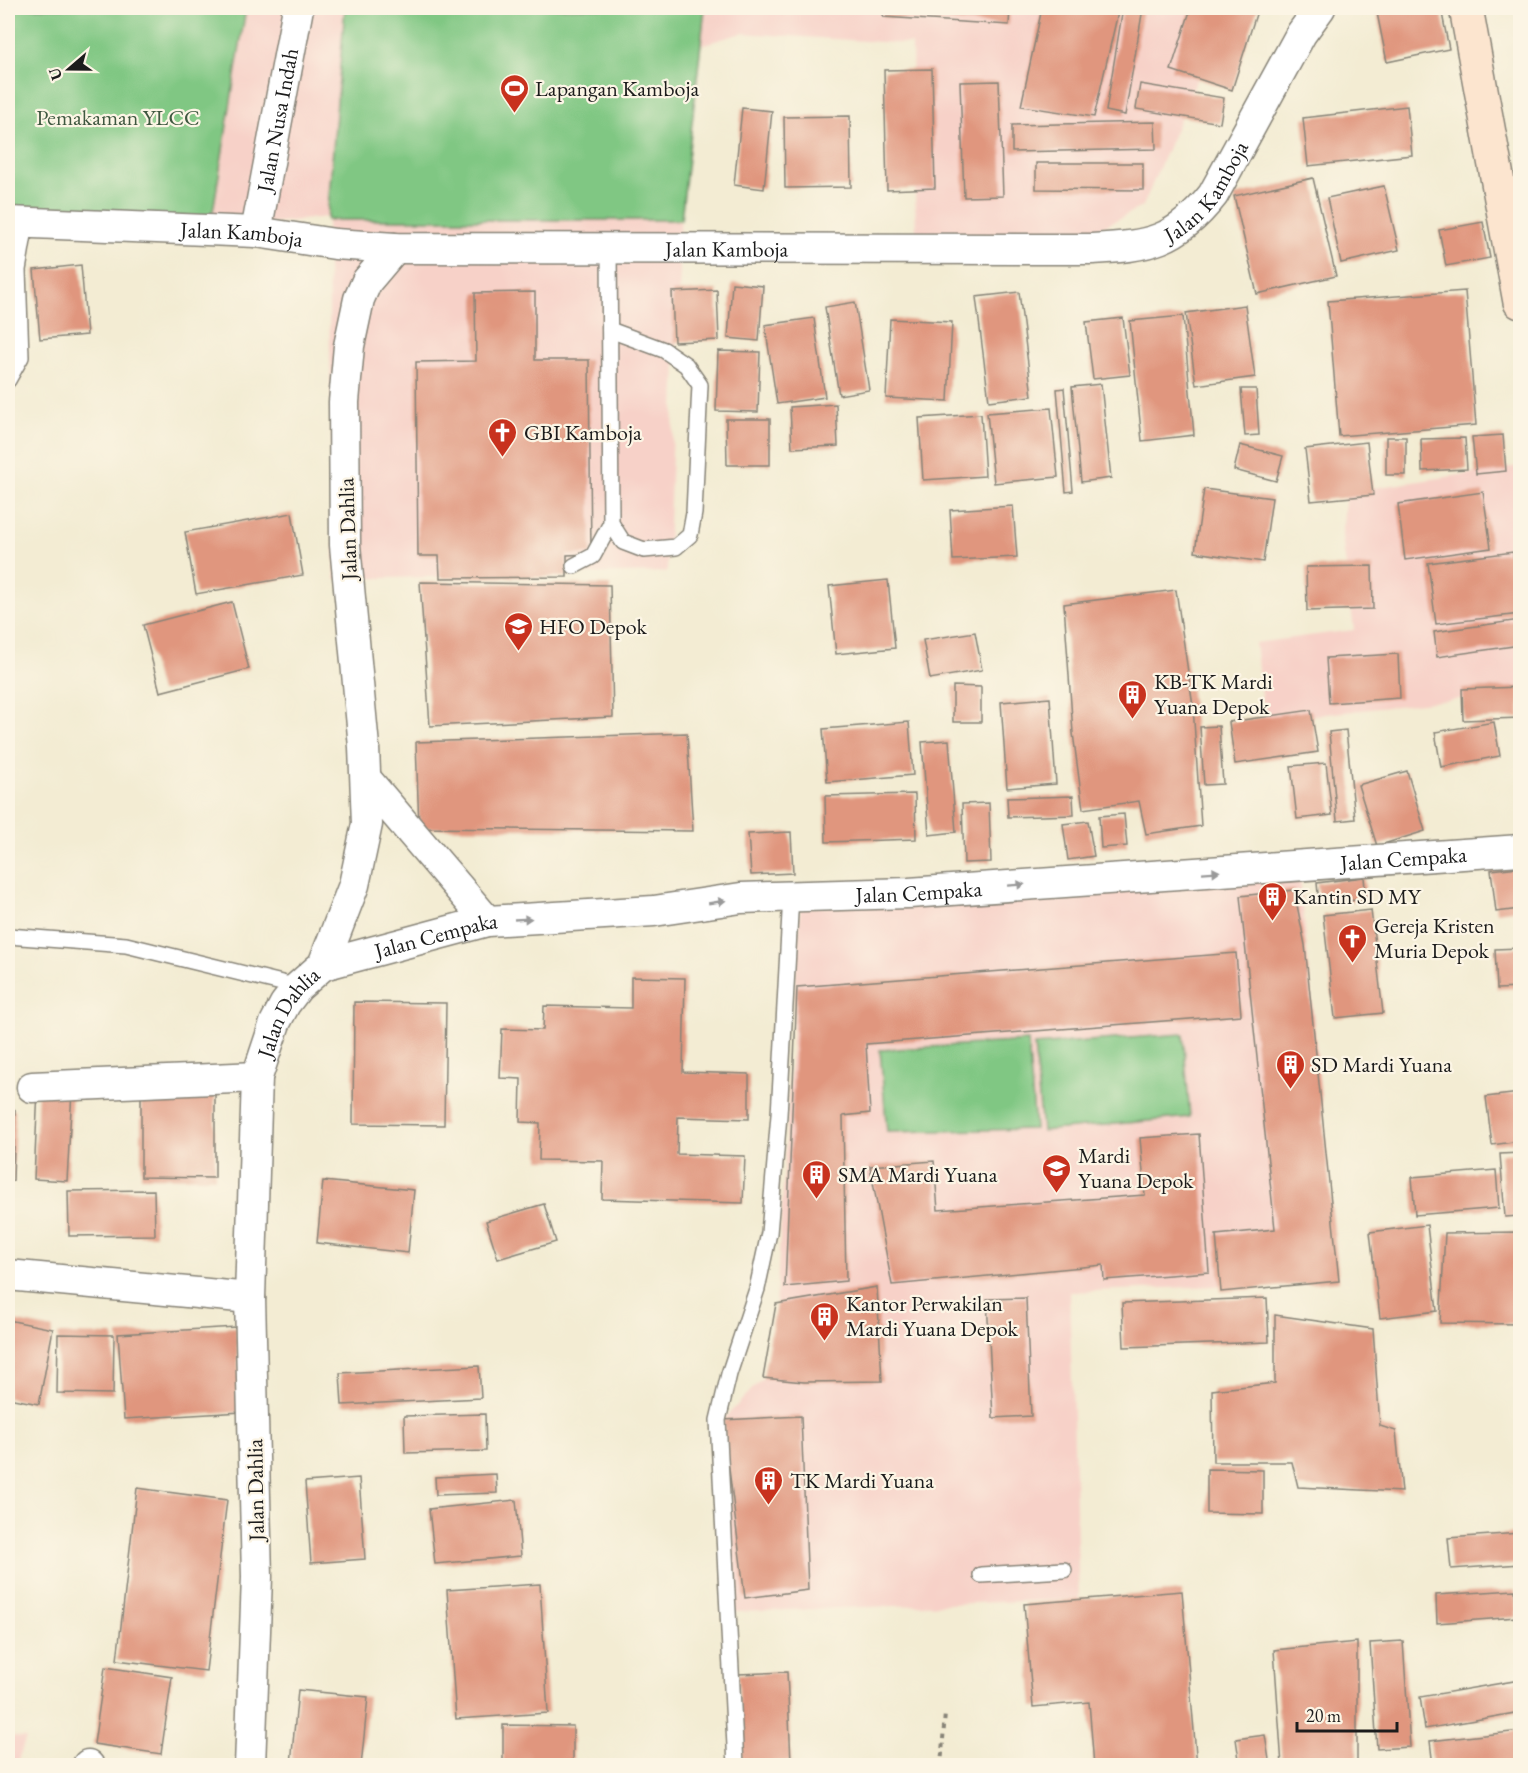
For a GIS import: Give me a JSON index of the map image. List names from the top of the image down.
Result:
{
  "streets": {
    "street": [
      "Jalan Nusa Indah",
      "Jalan Kamboja",
      "Jalan Dahlia",
      "Jalan Cempaka"
    ]
  },
  "crossings": [
    ["Jalan Nusa Indah", "Jalan Kamboja"],
    ["Jalan Kamboja", "Jalan Dahlia"],
    ["Jalan Dahlia", "Jalan Cempaka"]
  ],
  "one_way": ["Jalan Cempaka"],
  "parks": ["Pemakaman YLCC"],
  "places": {
    "sports": ["Lapangan Kamboja"],
    "church": ["GBI Kamboja", "Gereja Kristen Muria Depok"],
    "school or university": ["HFO Depok", "Mardi Yuana Depok"],
    "building": [
      "KB-TK Mardi Yuana Depok",
      "Kantin SD MY",
      "SD Mardi Yuana",
      "SMA Mardi Yuana",
      "Kantor Perwakilan Mardi Yuana Depok",
      "TK Mardi Yuana"
    ]
  },
  "scale_bar": "20 m",
  "north": "left"
}
